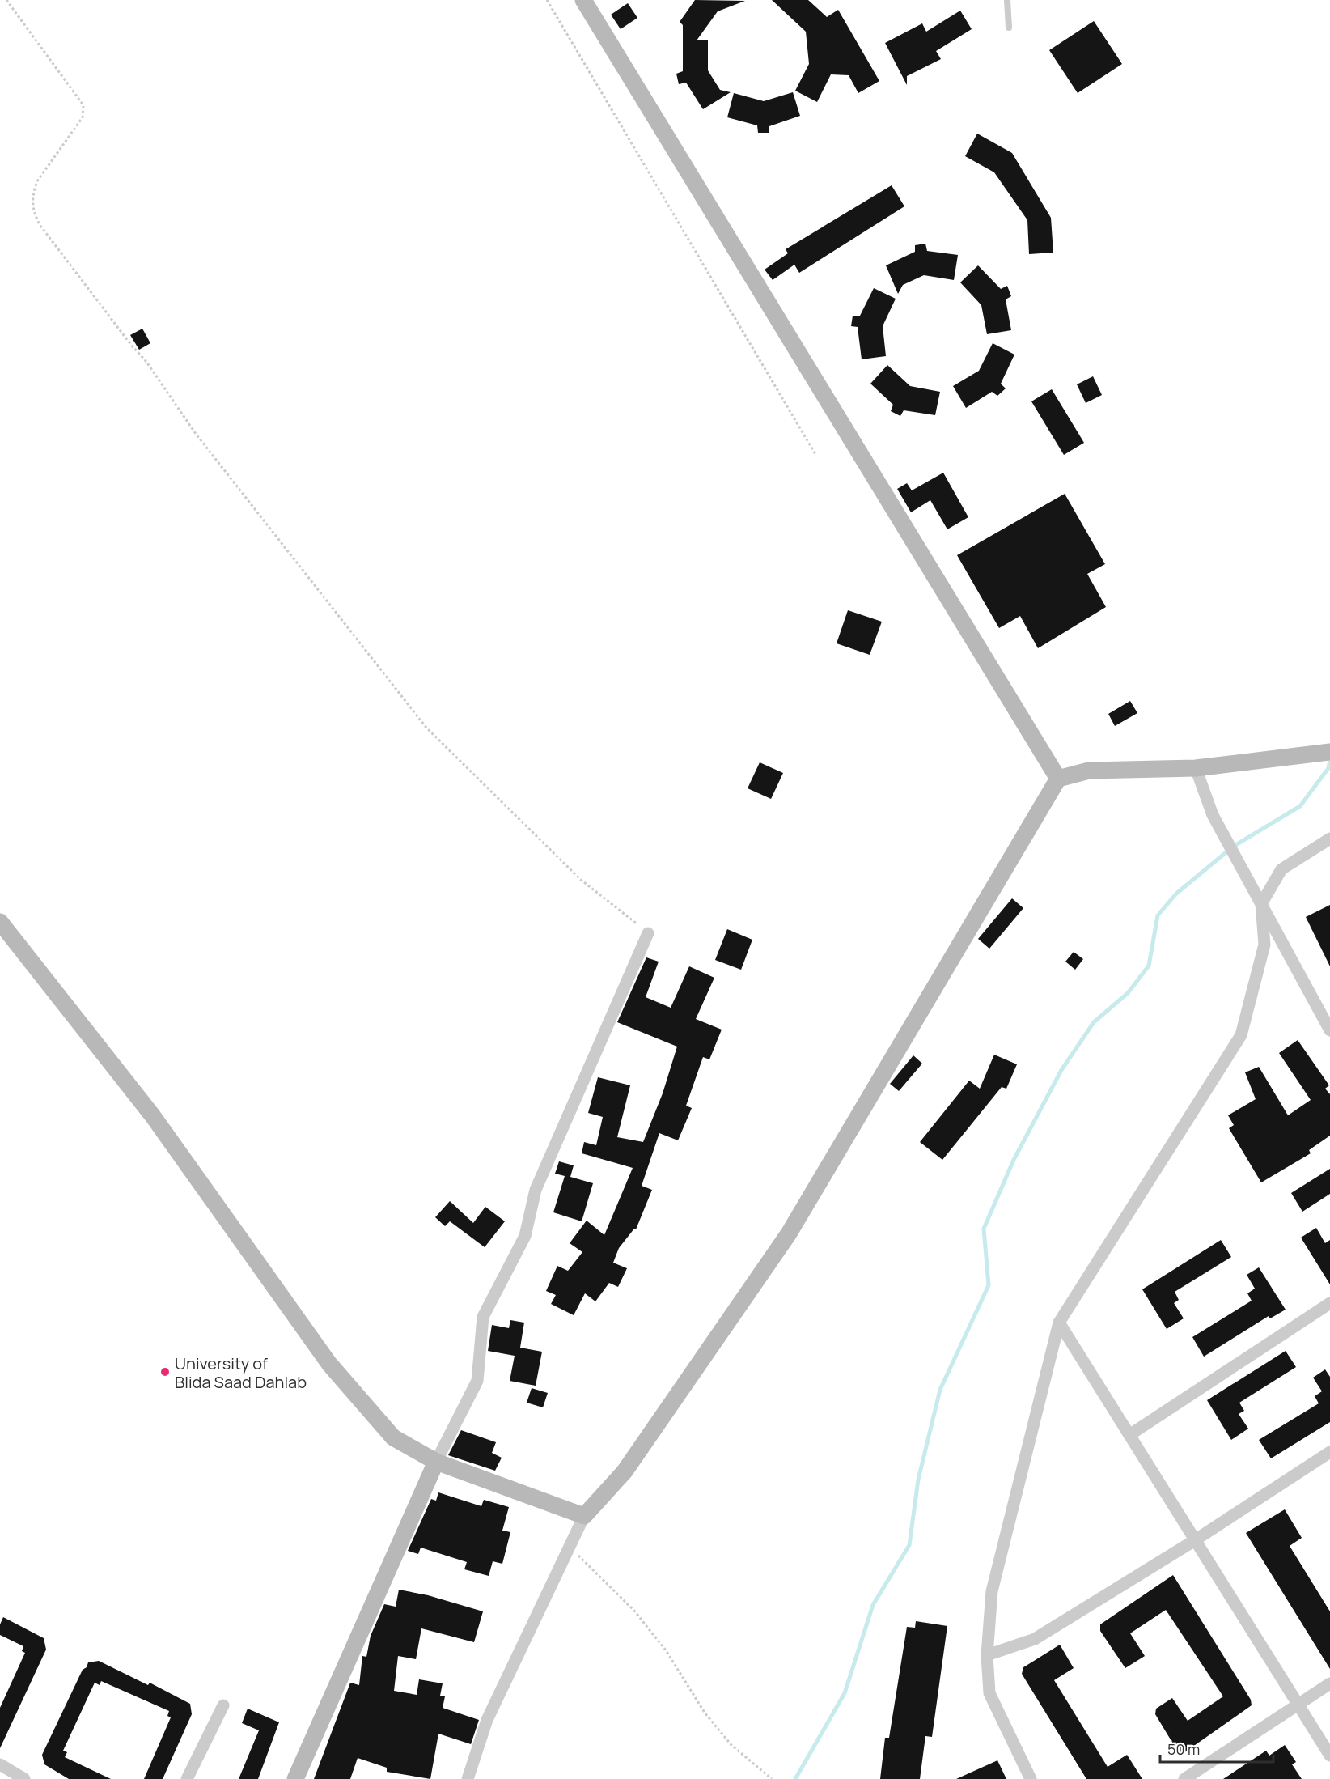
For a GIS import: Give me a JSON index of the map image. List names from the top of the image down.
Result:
{
  "places": ["University of Blida Saad Dahlab"],
  "scale_bar": "50 m"
}
